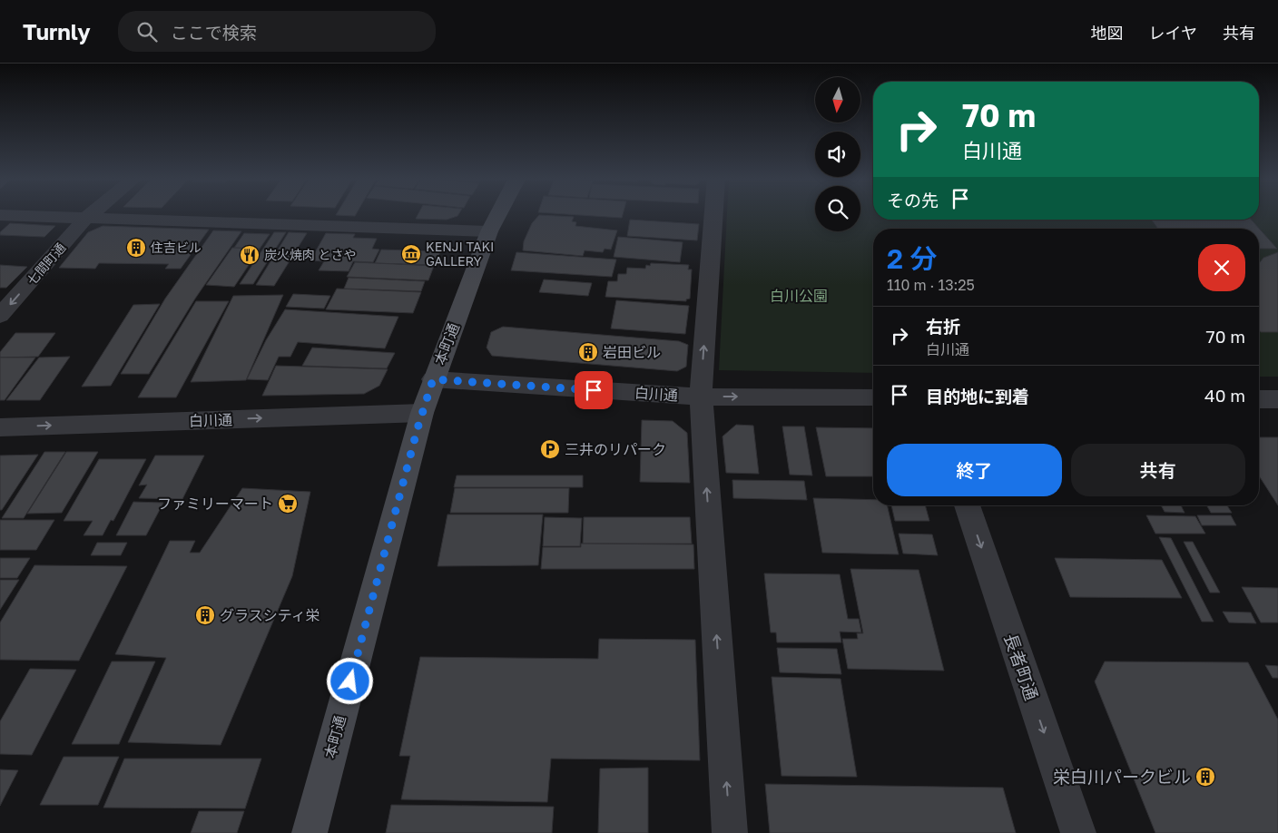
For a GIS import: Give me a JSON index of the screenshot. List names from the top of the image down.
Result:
{
  "streets": {
    "street": [
      "七間町通",
      "本町通",
      "白川通",
      "長者町通"
    ]
  },
  "crossings": [
    ["本町通", "白川通"]
  ],
  "one_way": ["七間町通", "長者町通"],
  "parks": ["白川公園"],
  "places": {
    "building": [
      "住吉ビル",
      "岩田ビル",
      "グラスシティ栄",
      "栄白川パークビル"
    ],
    "museum": ["KENJI TAKI GALLERY"],
    "restaurant": ["炭火焼肉 とさや"],
    "parking": ["三井のリパーク"],
    "supermarket": ["ファミリーマート"]
  },
  "north": "bottom",
  "page": {
    "header": "Turnly",
    "search": "ここで検索",
    "nav": ["地図", "レイヤ", "共有"],
    "turn": ["70 m", "白川通"],
    "then": "その先",
    "heading": ["2 分", "110 m · 13:25"],
    "list": [
      {
        "name": "右折",
        "note": "白川通",
        "value": "70 m"
      },
      {
        "name": "目的地に到着",
        "value": "40 m"
      }
    ],
    "buttons": ["終了", "共有"]
  }
}
